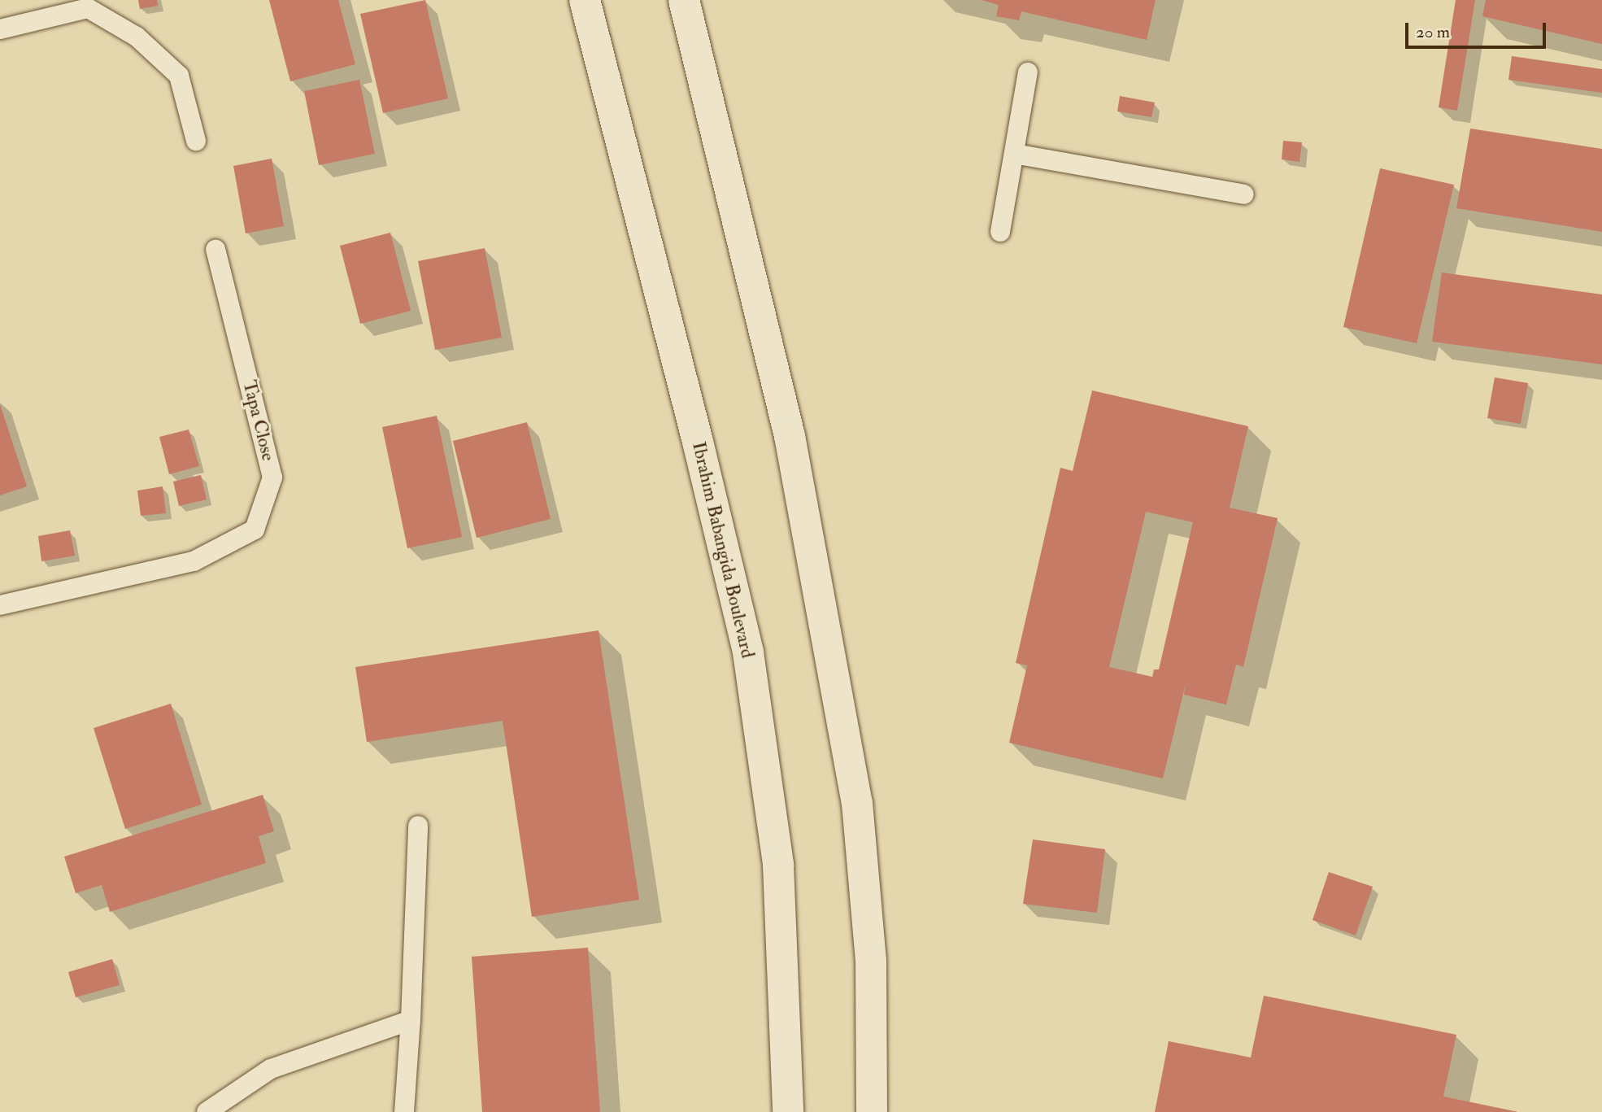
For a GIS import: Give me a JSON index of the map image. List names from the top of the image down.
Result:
{
  "streets": {
    "street": ["Ibrahim Babangida Boulevard"],
    "lane": ["Tapa Close"]
  },
  "scale_bar": "20 m"
}
